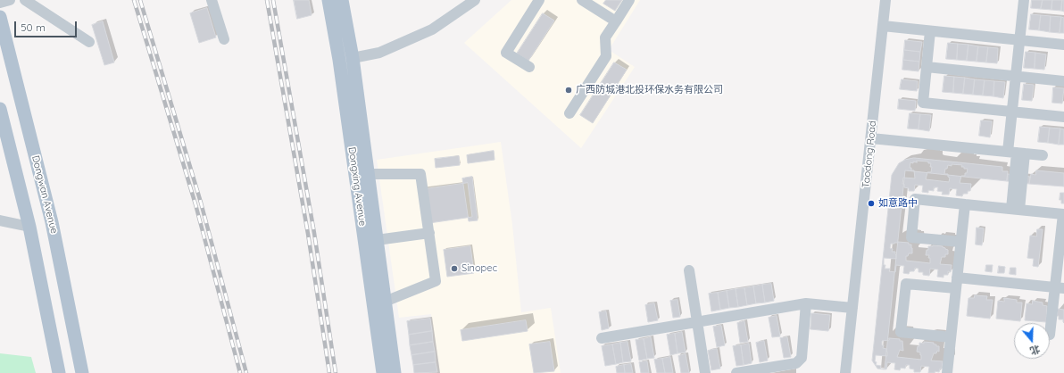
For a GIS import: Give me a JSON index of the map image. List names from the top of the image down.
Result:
{
  "streets": {
    "main road": ["Dongxing Avenue", "Dongwan Avenue"],
    "street": ["Taodong Road"]
  },
  "places": ["广西防城港北投环保水务有限公司", "如意路中", "Sinopec"],
  "scale_bar": "50 m",
  "north": "bottom"
}
